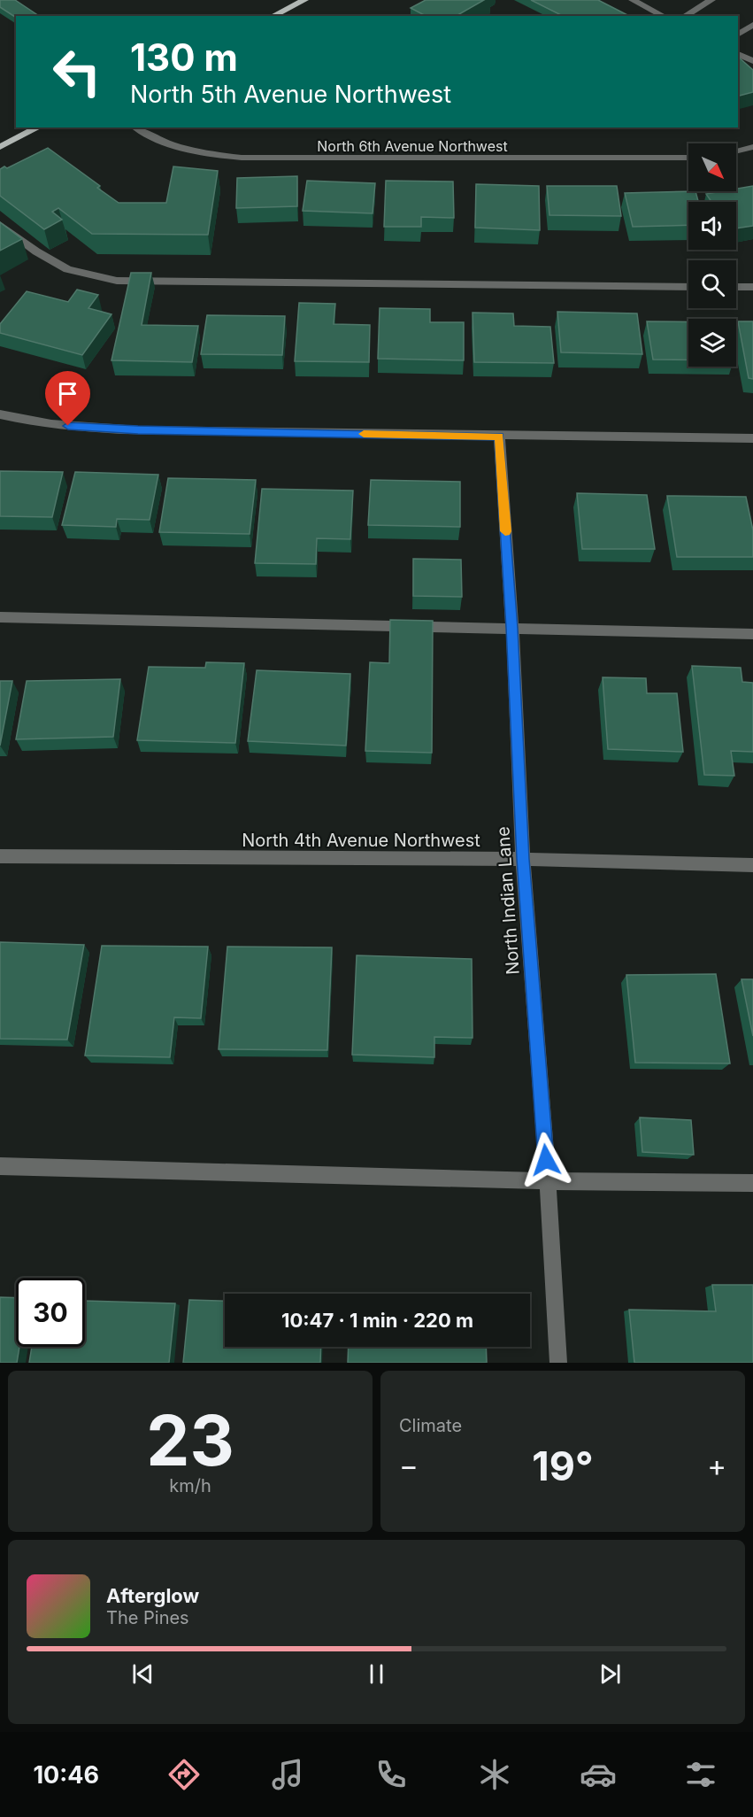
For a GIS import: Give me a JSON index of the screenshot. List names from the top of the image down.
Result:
{
  "streets": {
    "street": ["North 6th Avenue Northwest", "North 4th Avenue Northwest", "North Indian Lane"]
  },
  "crossings": [
    ["North 4th Avenue Northwest", "North Indian Lane"]
  ],
  "north": "bottom right",
  "page": {
    "turn": ["130 m", "North 5th Avenue Northwest"],
    "limit": "30",
    "trip": "10:47 · 1 min · 220 m",
    "tile": [
      ["23", "km/h"],
      "Climate"
    ],
    "heat": ["−", "19°", "+"],
    "song": ["Afterglow", "The Pines"],
    "tabs": "10:46"
  }
}
